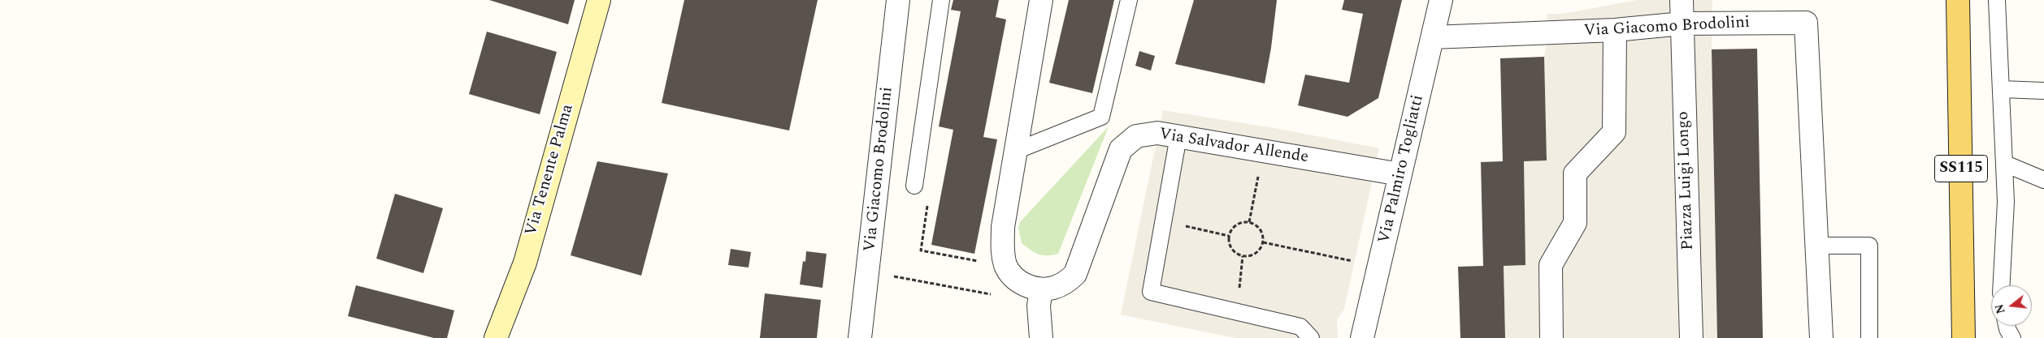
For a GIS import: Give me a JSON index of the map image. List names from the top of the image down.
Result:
{
  "streets": {
    "main road": ["SS115", "Via Tenente Palma"],
    "street": [
      "Via Giacomo Brodolini",
      "Via Salvador Allende",
      "Via Palmiro Togliatti",
      "Piazza Luigi Longo"
    ]
  },
  "crossings": [
    ["Via Giacomo Brodolini", "Via Palmiro Togliatti"],
    ["Via Giacomo Brodolini", "Piazza Luigi Longo"],
    ["Via Salvador Allende", "Via Palmiro Togliatti"]
  ],
  "north": "left"
}
